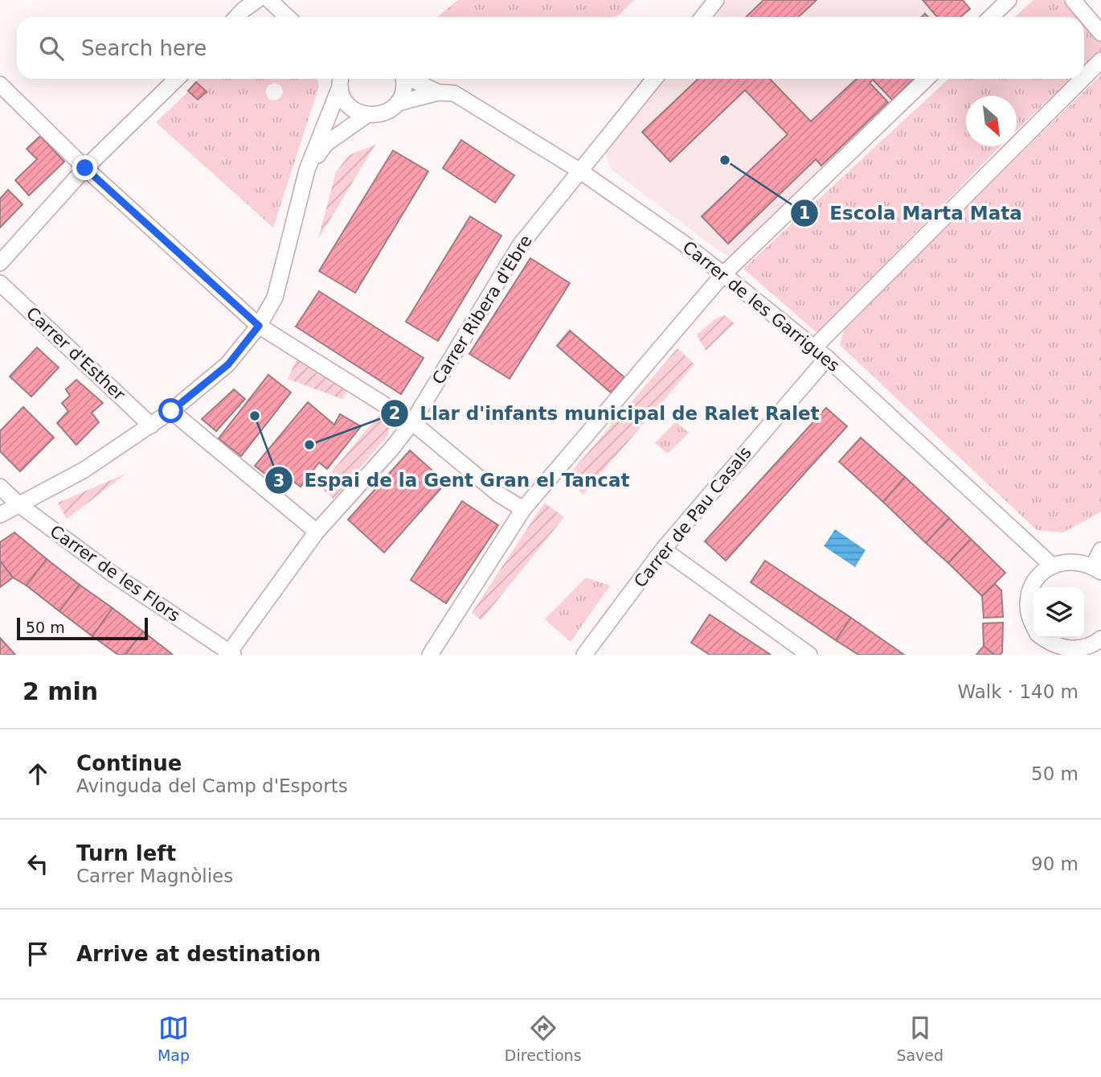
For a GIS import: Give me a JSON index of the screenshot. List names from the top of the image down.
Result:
{
  "streets": {
    "street": [
      "Carrer de les Garrigues",
      "Carrer Ribera d'Ebre",
      "Carrer d'Esther",
      "Carrer de Pau Casals",
      "Carrer de les Flors"
    ]
  },
  "crossings": [
    ["Carrer de les Garrigues", "Carrer Ribera d'Ebre"],
    ["Carrer de les Garrigues", "Carrer de Pau Casals"],
    ["Carrer Ribera d'Ebre", "Carrer de les Flors"]
  ],
  "places": ["Escola Marta Mata", "Espai de la Gent Gran el Tancat", "Llar d'infants municipal de Ralet Ralet"],
  "scale_bar": "50 m",
  "north": "bottom right",
  "page": {
    "search": "Search here",
    "scale": "50 m",
    "heading": ["2 min", "Walk · 140 m"],
    "list": [
      ["Continue", "Avinguda del Camp d'Esports", "50 m"],
      ["Turn left", "Carrer Magnòlies", "90 m"],
      "Arrive at destination"
    ],
    "nav": ["Map", "Directions", "Saved"]
  }
}
